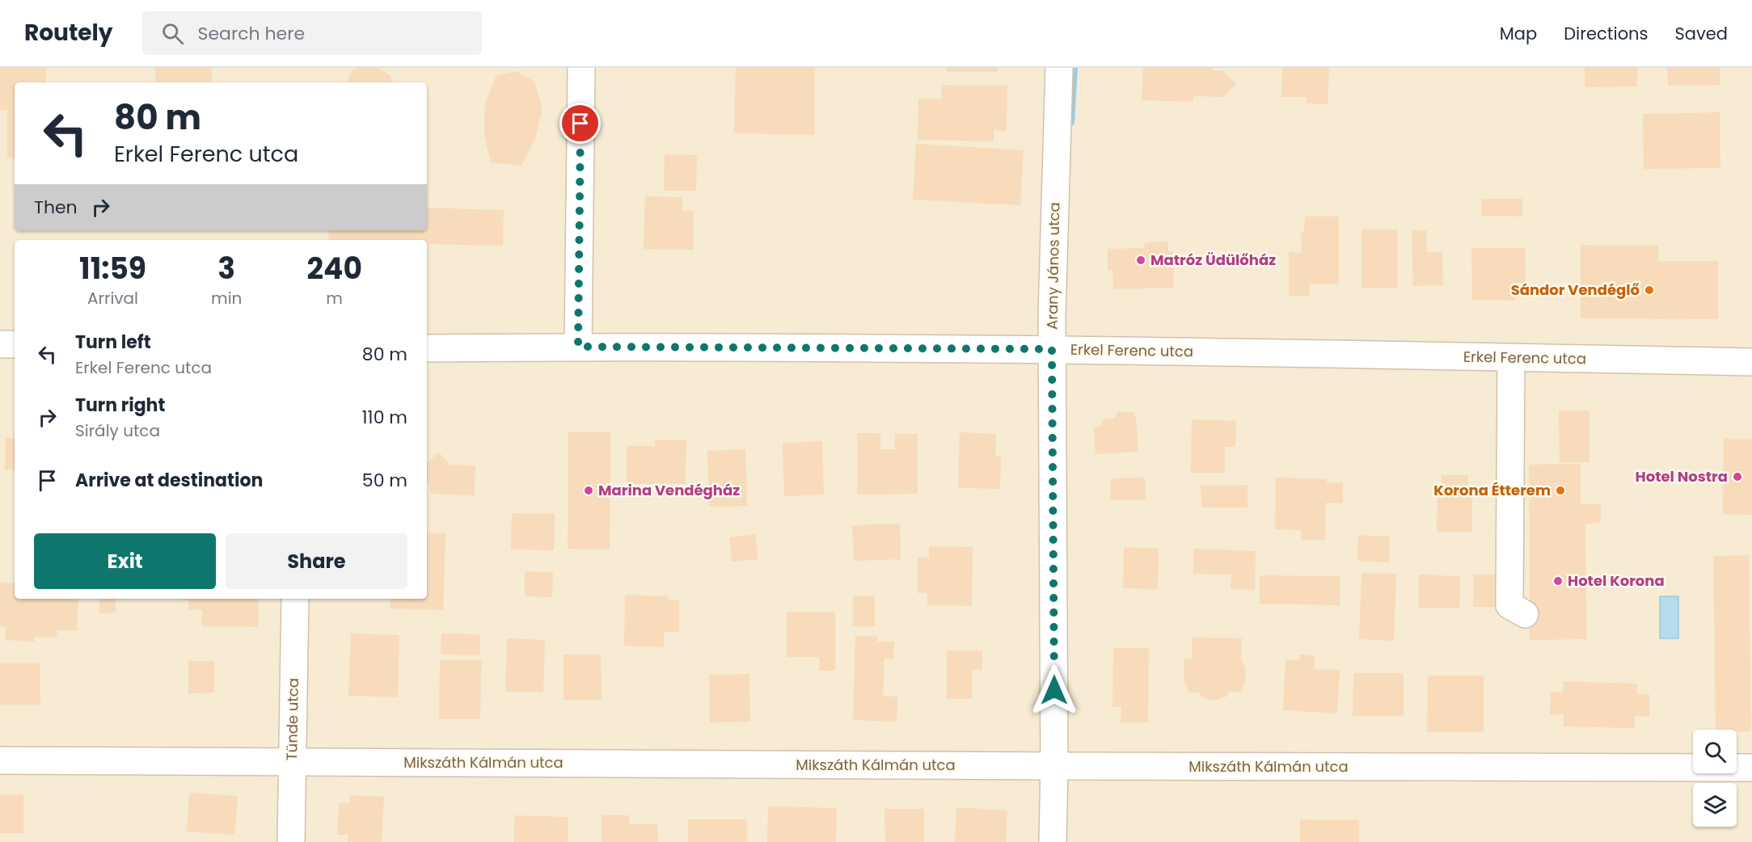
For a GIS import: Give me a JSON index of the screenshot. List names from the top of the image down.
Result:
{
  "streets": {
    "street": [
      "Arany János utca",
      "Erkel Ferenc utca",
      "Tünde utca",
      "Mikszáth Kálmán utca"
    ]
  },
  "crossings": [
    ["Arany János utca", "Erkel Ferenc utca"],
    ["Arany János utca", "Mikszáth Kálmán utca"],
    ["Tünde utca", "Mikszáth Kálmán utca"]
  ],
  "places": [
    "Matróz Üdülőház",
    "Sándor Vendéglő",
    "Hotel Nostra",
    "Marina Vendégház",
    "Korona Étterem",
    "Hotel Korona"
  ],
  "page": {
    "header": "Routely",
    "search": "Search here",
    "nav": ["Map", "Directions", "Saved"],
    "turn": ["80 m", "Erkel Ferenc utca"],
    "then": "Then",
    "eta": [
      "11:59",
      "Arrival",
      "3",
      "min",
      "240",
      "m"
    ],
    "list": [
      {
        "name": "Turn left",
        "note": "Erkel Ferenc utca",
        "value": "80 m"
      },
      {
        "name": "Turn right",
        "note": "Sirály utca",
        "value": "110 m"
      },
      {
        "name": "Arrive at destination",
        "value": "50 m"
      }
    ],
    "buttons": ["Exit", "Share"]
  }
}
